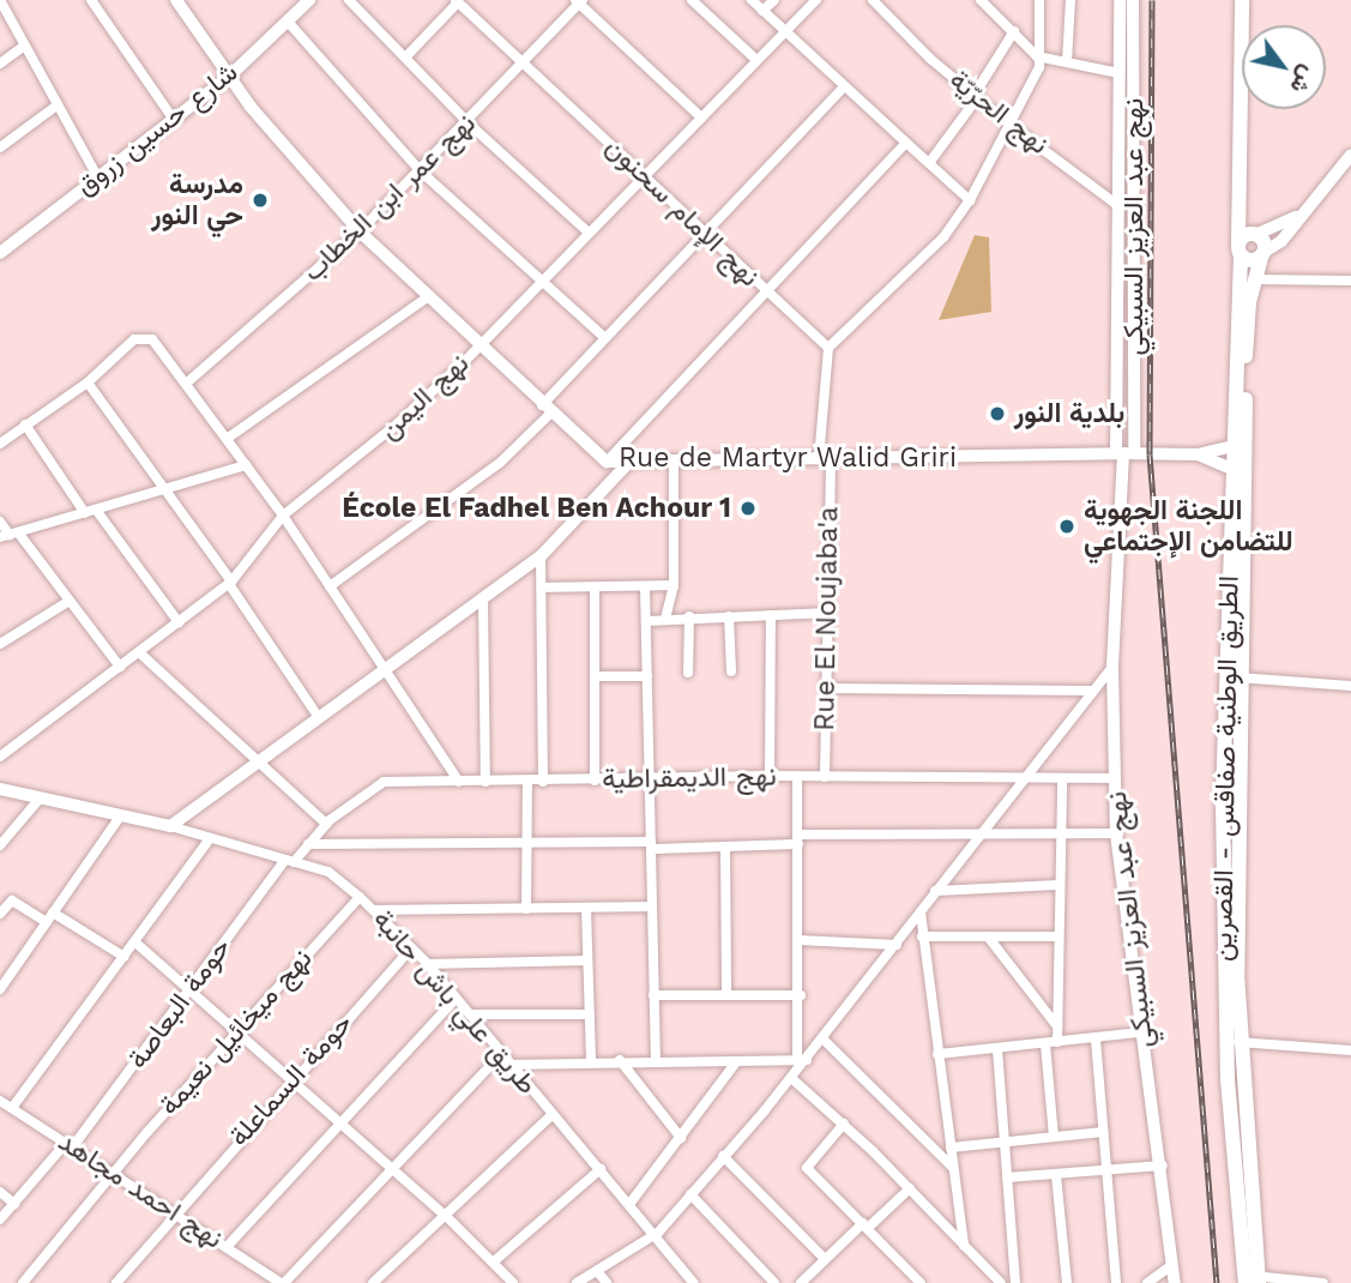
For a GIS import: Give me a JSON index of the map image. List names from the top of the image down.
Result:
{
  "streets": {
    "main road": ["الطريق الوطنية صفاقس - القصرين"],
    "street": [
      "نهج الحرّيّة",
      "شارع حسين زروق",
      "نهج عمر ابن الخطاب",
      "نهج الإمام سحنون",
      "نهج عبد العزيز السبيكي",
      "نهج اليمن",
      "Rue de Martyr Walid Griri",
      "Rue El Noujaba'a",
      "نهج الديمقراطية",
      "طريق علي باش حانبة",
      "حومة البعاصة",
      "نهج ميخائيل نعيمة",
      "حومة السماعلة",
      "نهج احمد مجاهد"
    ]
  },
  "crossings": [
    ["نهج الحرّيّة", "نهج عبد العزيز السبيكي"],
    ["شارع حسين زروق", "Rue de Martyr Walid Griri"],
    ["نهج عمر ابن الخطاب", "نهج الإمام سحنون"],
    ["نهج عمر ابن الخطاب", "Rue de Martyr Walid Griri"],
    ["نهج الإمام سحنون", "نهج اليمن"],
    ["نهج عبد العزيز السبيكي", "Rue de Martyr Walid Griri"],
    ["نهج عبد العزيز السبيكي", "نهج الديمقراطية"],
    ["نهج اليمن", "Rue de Martyr Walid Griri"],
    ["Rue de Martyr Walid Griri", "Rue El Noujaba'a"],
    ["Rue de Martyr Walid Griri", "الطريق الوطنية صفاقس - القصرين"],
    ["Rue El Noujaba'a", "نهج الديمقراطية"],
    ["نهج الديمقراطية", "طريق علي باش حانبة"],
    ["نهج الديمقراطية", "حومة البعاصة"],
    ["طريق علي باش حانبة", "حومة البعاصة"],
    ["طريق علي باش حانبة", "نهج ميخائيل نعيمة"],
    ["طريق علي باش حانبة", "حومة السماعلة"],
    ["حومة البعاصة", "نهج احمد مجاهد"],
    ["نهج ميخائيل نعيمة", "نهج احمد مجاهد"],
    ["حومة السماعلة", "نهج احمد مجاهد"]
  ],
  "places": [
    "مدرسة حي النور",
    "بلدية النور",
    "École El Fadhel Ben Achour 1",
    "اللجنة الجهوية للتضامن الإجتماعي"
  ],
  "north": "bottom right"
}
